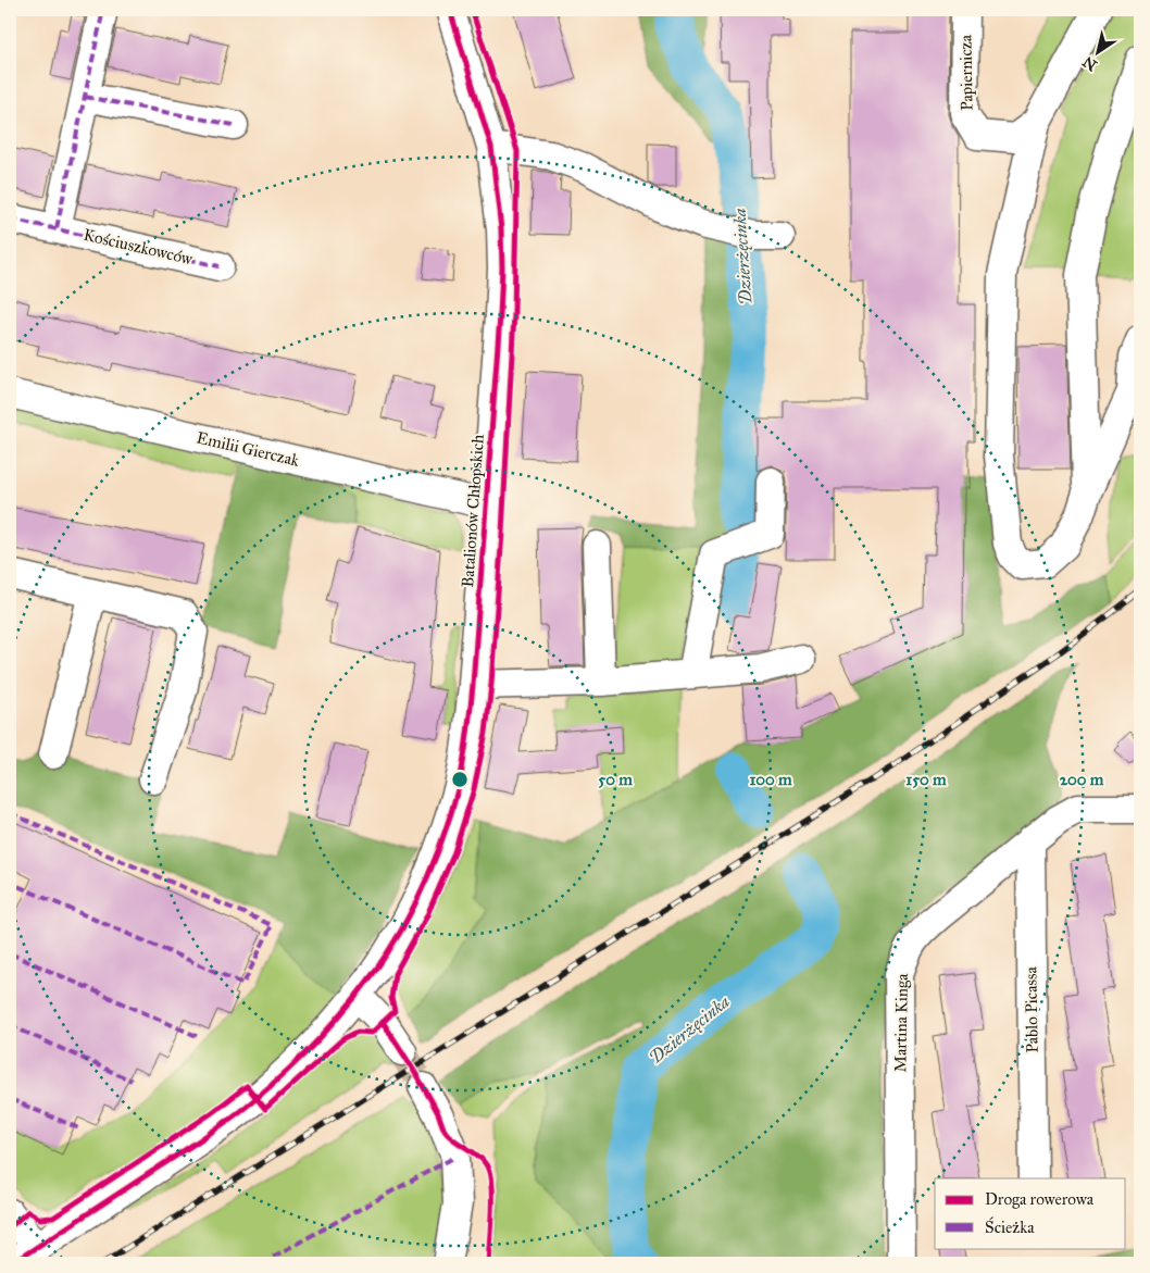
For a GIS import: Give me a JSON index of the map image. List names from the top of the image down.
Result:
{
  "streets": {
    "street": [
      "Papiernicza",
      "Kościuszkowców",
      "Emilii Gierczak",
      "Batalionów Chłopskich",
      "Pablo Picassa",
      "Martina Kinga"
    ]
  },
  "crossings": [
    ["Emilii Gierczak", "Batalionów Chłopskich"],
    ["Pablo Picassa", "Martina Kinga"]
  ],
  "water": ["Dzierżęcinka"],
  "legend": ["Droga rowerowa", "Ścieżka"],
  "north": "bottom left",
  "rings": [
    "50 m",
    "100 m",
    "150 m",
    "200 m"
  ]
}
